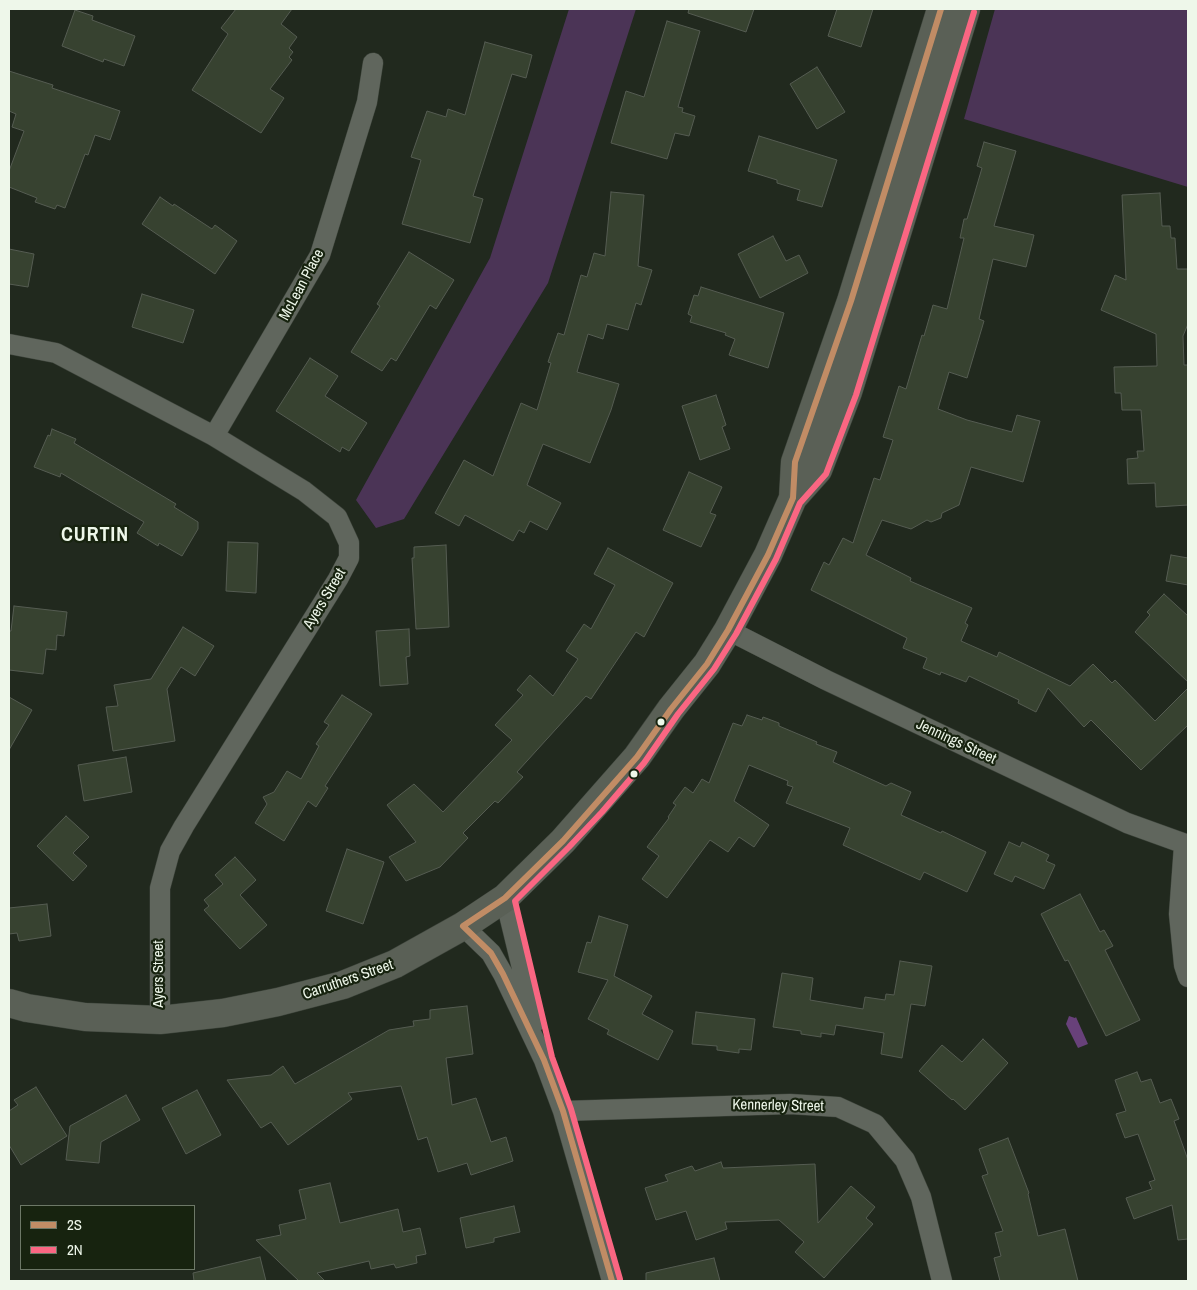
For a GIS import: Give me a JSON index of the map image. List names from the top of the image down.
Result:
{
  "streets": {
    "main road": ["Carruthers Street"],
    "street": [
      "McLean Place",
      "Ayers Street",
      "Jennings Street",
      "Kennerley Street"
    ]
  },
  "crossings": [
    ["McLean Place", "Ayers Street"],
    ["Ayers Street", "Carruthers Street"],
    ["Jennings Street", "Carruthers Street"]
  ],
  "districts": ["CURTIN"],
  "lines": ["transit line 2S", "transit line 2N"],
  "legend": ["2S", "2N"]
}
